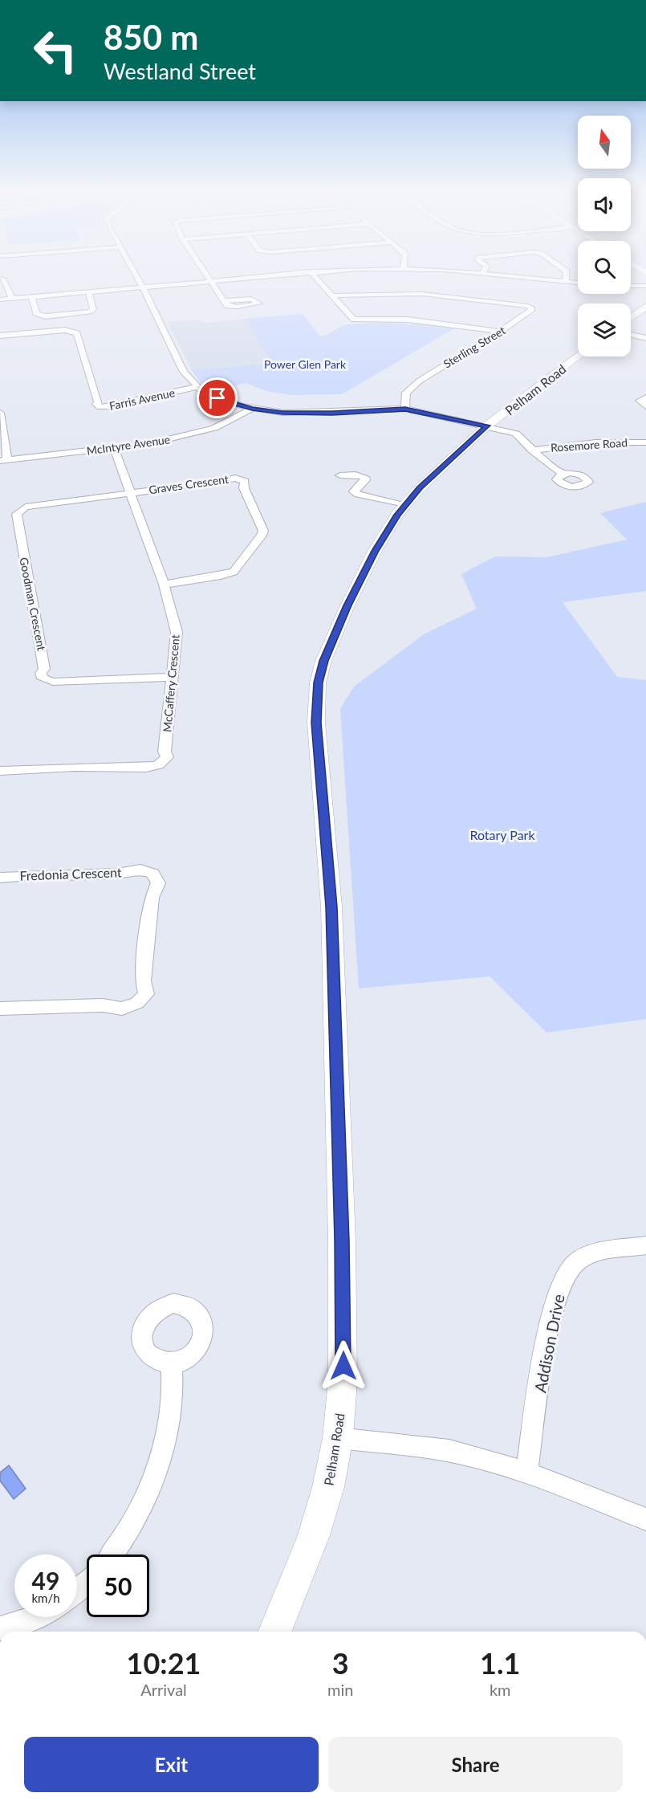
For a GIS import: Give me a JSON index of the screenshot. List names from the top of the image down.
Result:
{
  "streets": {
    "main road": ["Pelham Road"],
    "street": [
      "Sterling Street",
      "Farris Avenue",
      "McIntyre Avenue",
      "Rosemore Road",
      "Graves Crescent",
      "Goodman Crescent",
      "McCaffery Crescent",
      "Fredonia Crescent",
      "Addison Drive"
    ]
  },
  "crossings": [
    ["McIntyre Avenue", "McCaffery Crescent"],
    ["Graves Crescent", "Goodman Crescent"],
    ["Graves Crescent", "McCaffery Crescent"],
    ["Goodman Crescent", "McCaffery Crescent"]
  ],
  "parks": ["Power Glen Park", "Rotary Park"],
  "north": "top",
  "page": {
    "turn": ["850 m", "Westland Street"],
    "speed": "49 km/h",
    "limit": "50",
    "eta": [
      "10:21",
      "Arrival",
      "3",
      "min",
      "1.1",
      "km"
    ],
    "buttons": ["Exit", "Share"]
  }
}
